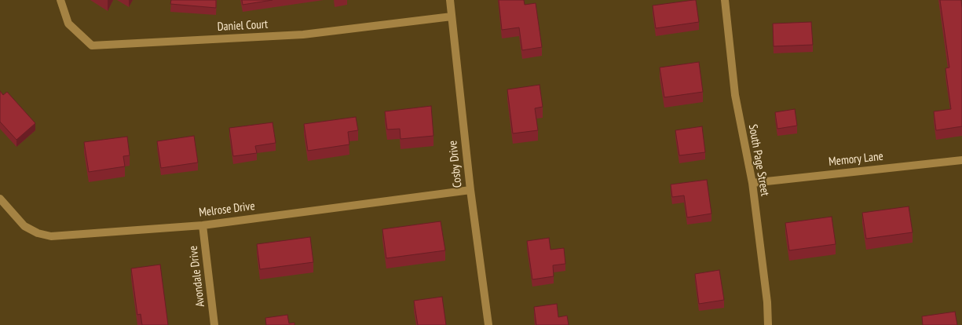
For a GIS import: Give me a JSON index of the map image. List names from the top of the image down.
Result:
{
  "streets": {
    "street": [
      "Daniel Court",
      "Memory Lane",
      "South Page Street",
      "Cosby Drive",
      "Melrose Drive",
      "Avondale Drive"
    ]
  },
  "crossings": [
    ["Daniel Court", "Cosby Drive"],
    ["Memory Lane", "South Page Street"],
    ["Cosby Drive", "Melrose Drive"],
    ["Melrose Drive", "Avondale Drive"]
  ]
}
